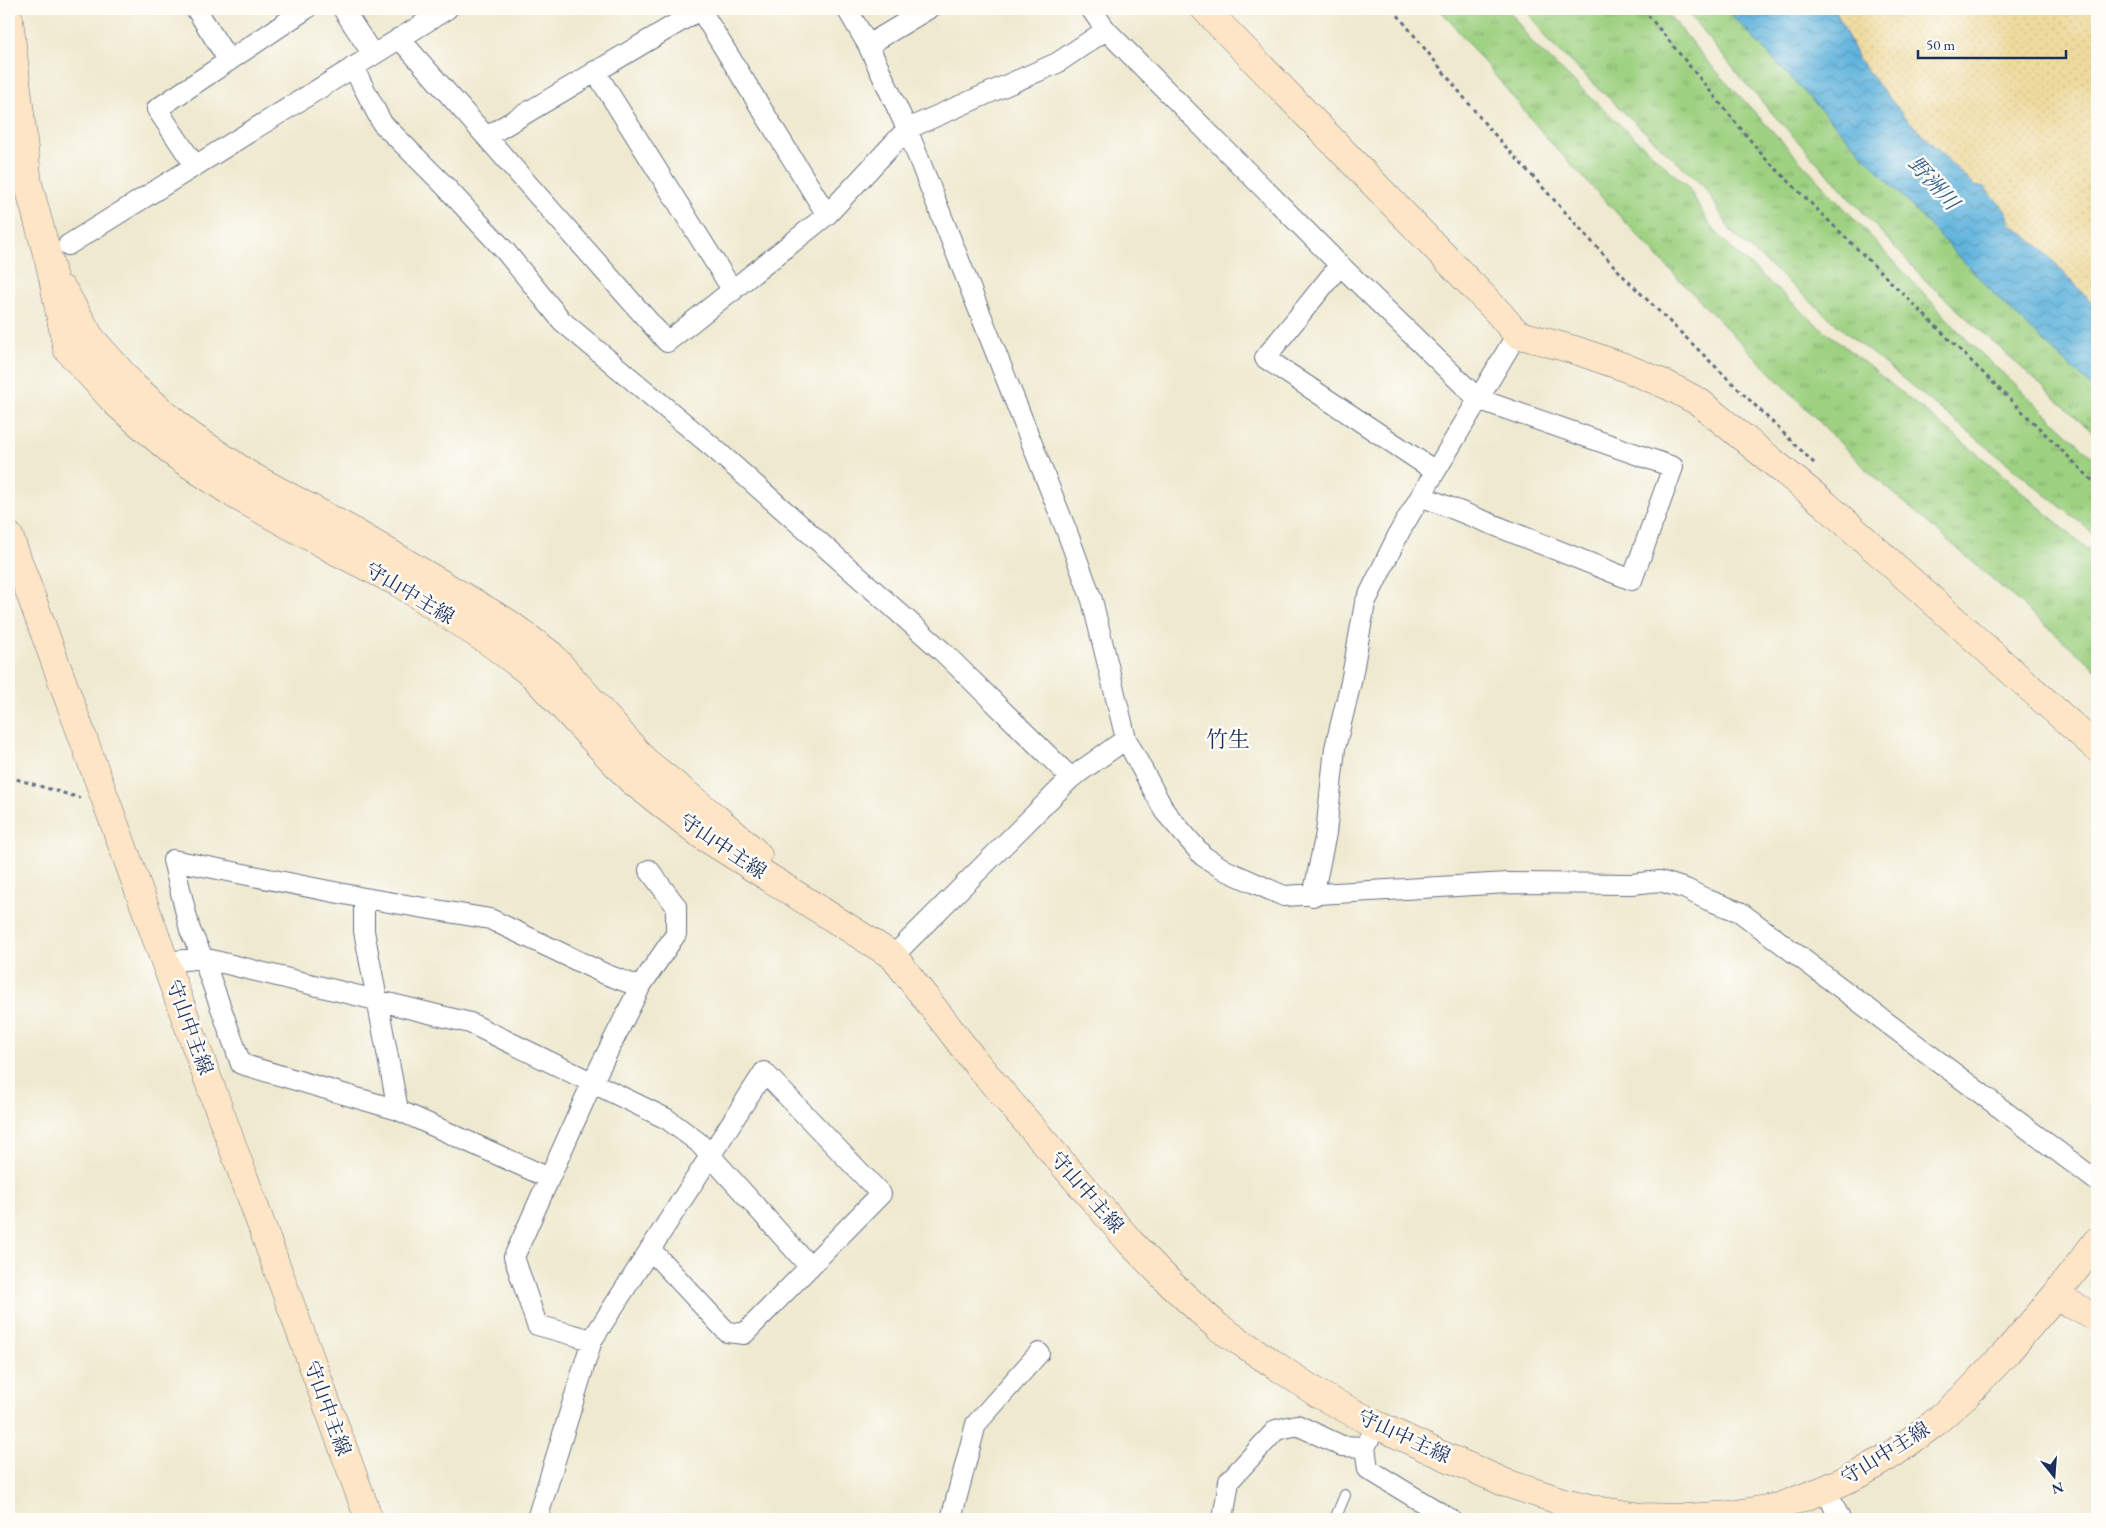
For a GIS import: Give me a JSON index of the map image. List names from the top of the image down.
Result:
{
  "streets": {
    "main road": ["守山中主線"]
  },
  "districts": ["竹生"],
  "water": ["野洲川"],
  "scale_bar": "50 m",
  "north": "bottom"
}
